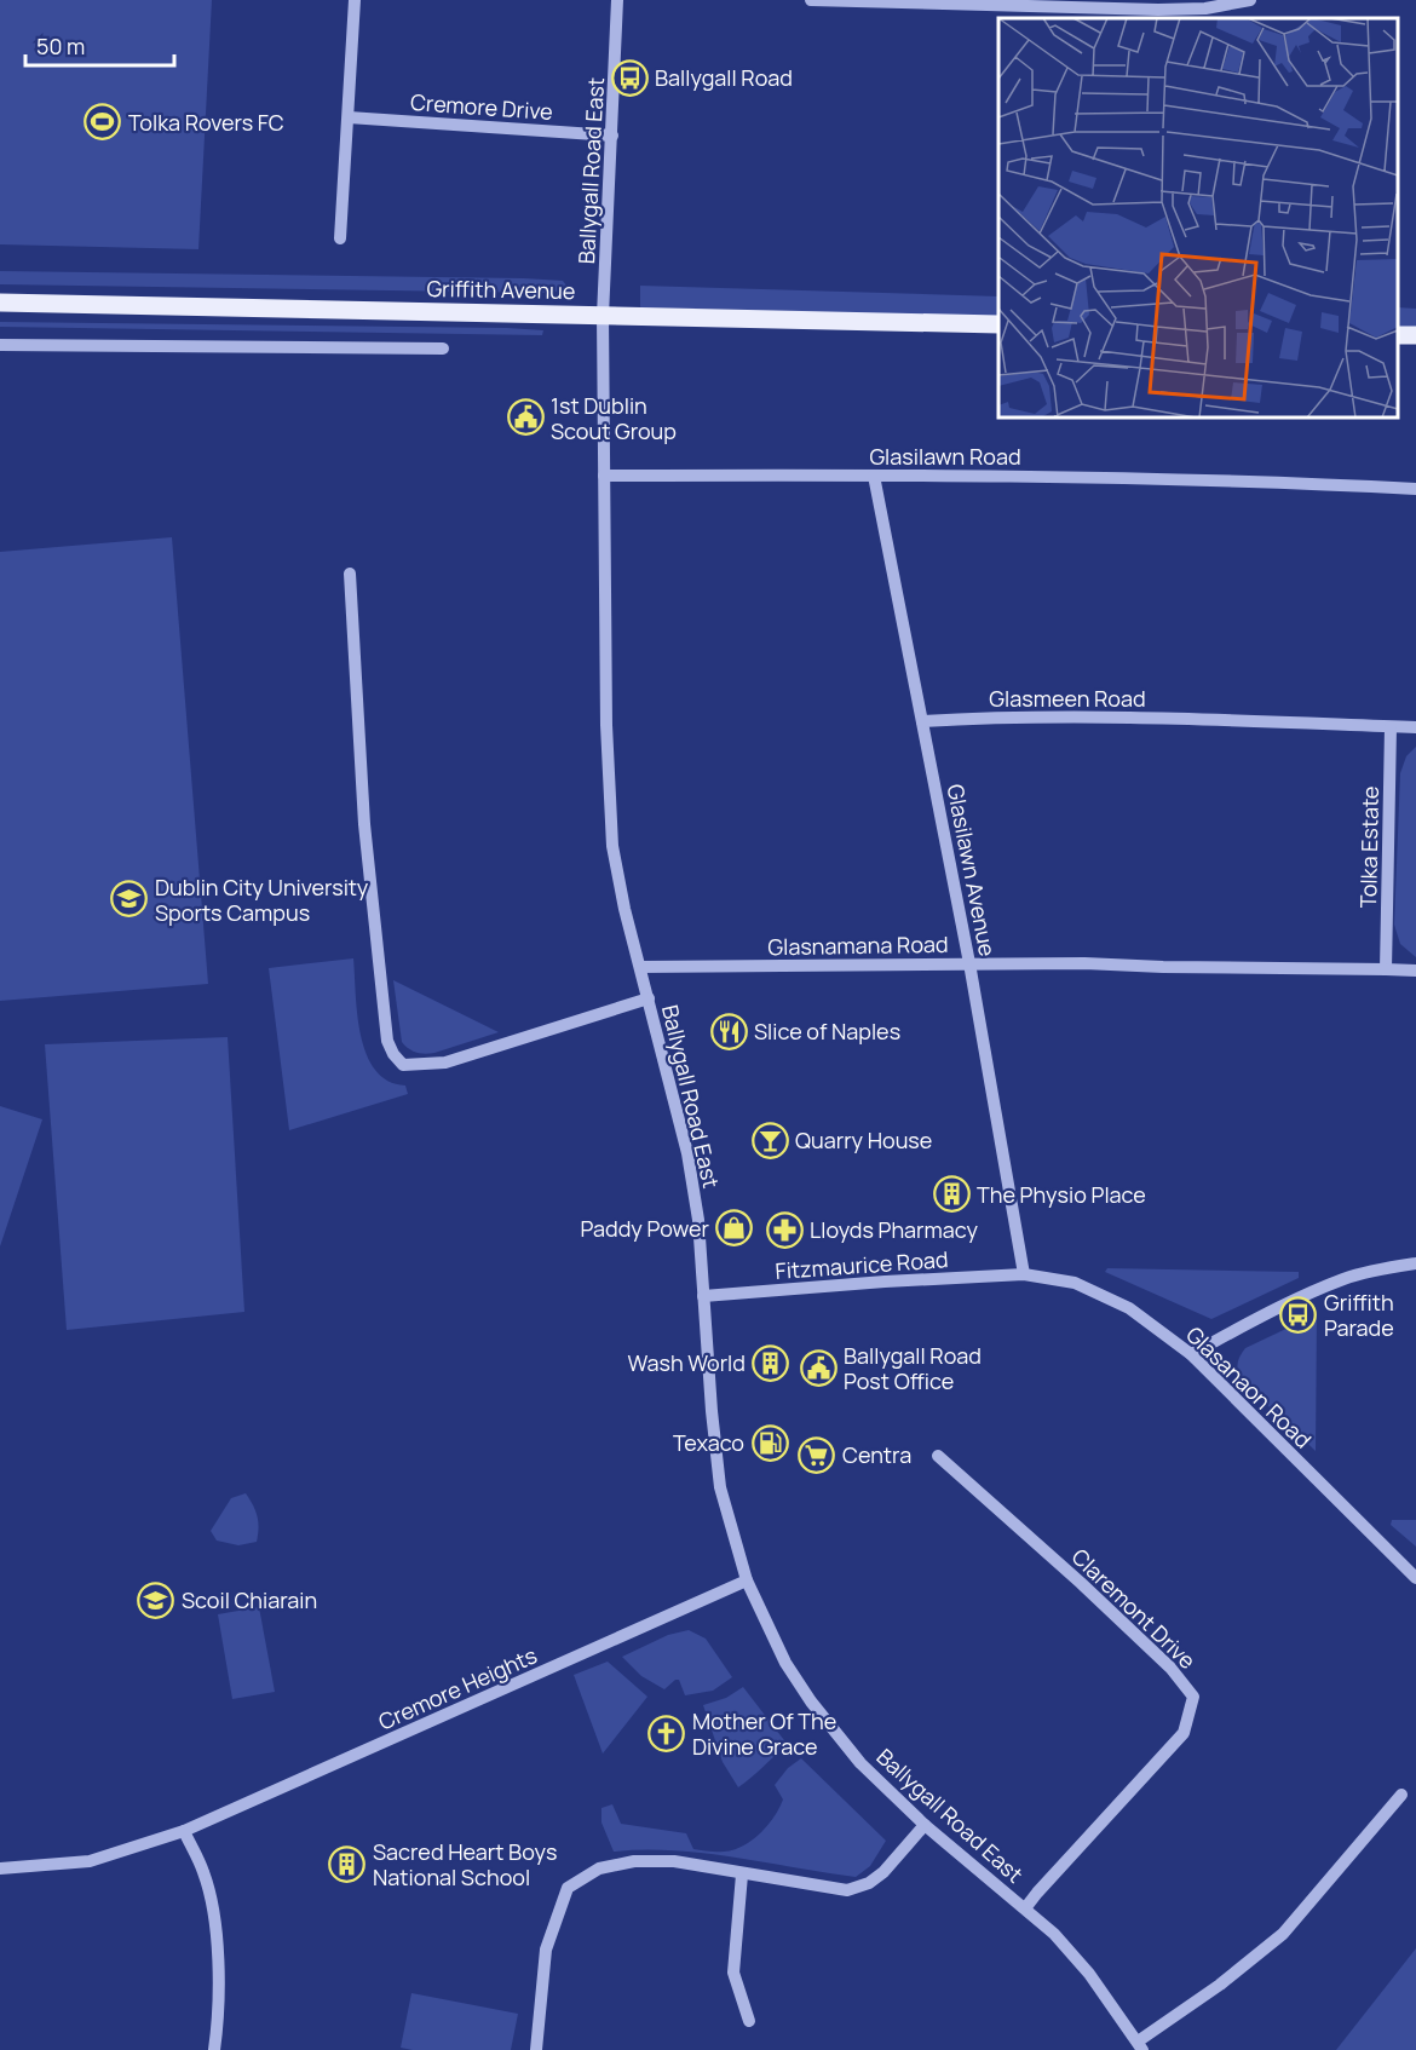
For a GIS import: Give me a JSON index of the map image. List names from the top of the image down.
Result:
{
  "streets": {
    "main road": ["Griffith Avenue"],
    "street": [
      "Cremore Drive",
      "Ballygall Road East",
      "Glasilawn Road",
      "Glasmeen Road",
      "Tolka Estate",
      "Glasilawn Avenue",
      "Glasnamana Road",
      "Fitzmaurice Road",
      "Glasanaon Road",
      "Claremont Drive",
      "Cremore Heights"
    ]
  },
  "crossings": [
    ["Cremore Drive", "Ballygall Road East"],
    ["Ballygall Road East", "Griffith Avenue"],
    ["Ballygall Road East", "Glasilawn Road"],
    ["Ballygall Road East", "Glasnamana Road"],
    ["Ballygall Road East", "Fitzmaurice Road"],
    ["Ballygall Road East", "Claremont Drive"],
    ["Ballygall Road East", "Cremore Heights"],
    ["Glasilawn Road", "Glasilawn Avenue"],
    ["Glasmeen Road", "Tolka Estate"],
    ["Glasmeen Road", "Glasilawn Avenue"],
    ["Tolka Estate", "Glasnamana Road"],
    ["Glasilawn Avenue", "Glasnamana Road"],
    ["Glasilawn Avenue", "Fitzmaurice Road"],
    ["Glasilawn Avenue", "Glasanaon Road"],
    ["Fitzmaurice Road", "Glasanaon Road"]
  ],
  "places": {
    "bus stop": ["Ballygall Road", "Griffith Parade"],
    "sports": ["Tolka Rovers FC"],
    "public building": ["1st Dublin Scout Group", "Ballygall Road Post Office"],
    "school or university": ["Dublin City University Sports Campus", "Scoil Chiarain"],
    "restaurant": ["Slice of Naples"],
    "bar": ["Quarry House"],
    "building": ["The Physio Place", "Wash World", "Sacred Heart Boys National School"],
    "shop": ["Paddy Power"],
    "pharmacy": ["Lloyds Pharmacy"],
    "fuel station": ["Texaco"],
    "supermarket": ["Centra"],
    "church": ["Mother Of The Divine Grace"]
  },
  "scale_bar": "50 m"
}
